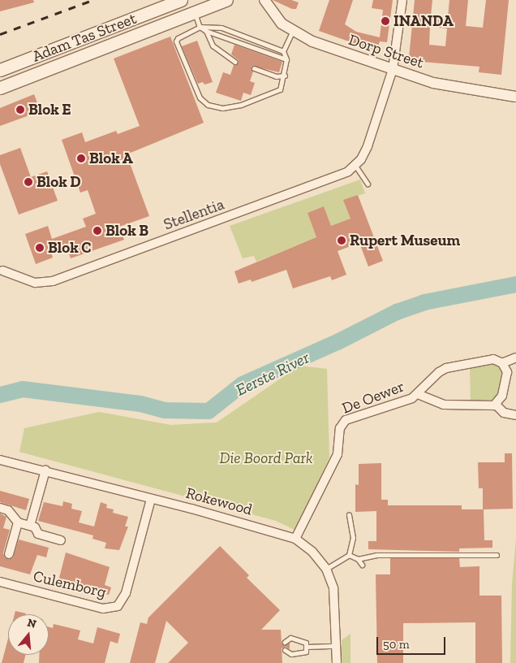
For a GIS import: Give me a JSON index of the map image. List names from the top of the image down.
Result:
{
  "streets": {
    "main road": ["Adam Tas Street"],
    "street": [
      "Dorp Street",
      "Stellentia",
      "De Oewer",
      "Rokewood",
      "Culemborg"
    ]
  },
  "crossings": [
    ["Dorp Street", "Stellentia"],
    ["De Oewer", "Rokewood"],
    ["Rokewood", "Culemborg"]
  ],
  "water": ["Eerste River"],
  "parks": ["Die Boord Park"],
  "places": [
    "INANDA",
    "Blok E",
    "Blok A",
    "Blok D",
    "Blok B",
    "Rupert Museum",
    "Blok C"
  ],
  "scale_bar": "50 m",
  "north": "top"
}
